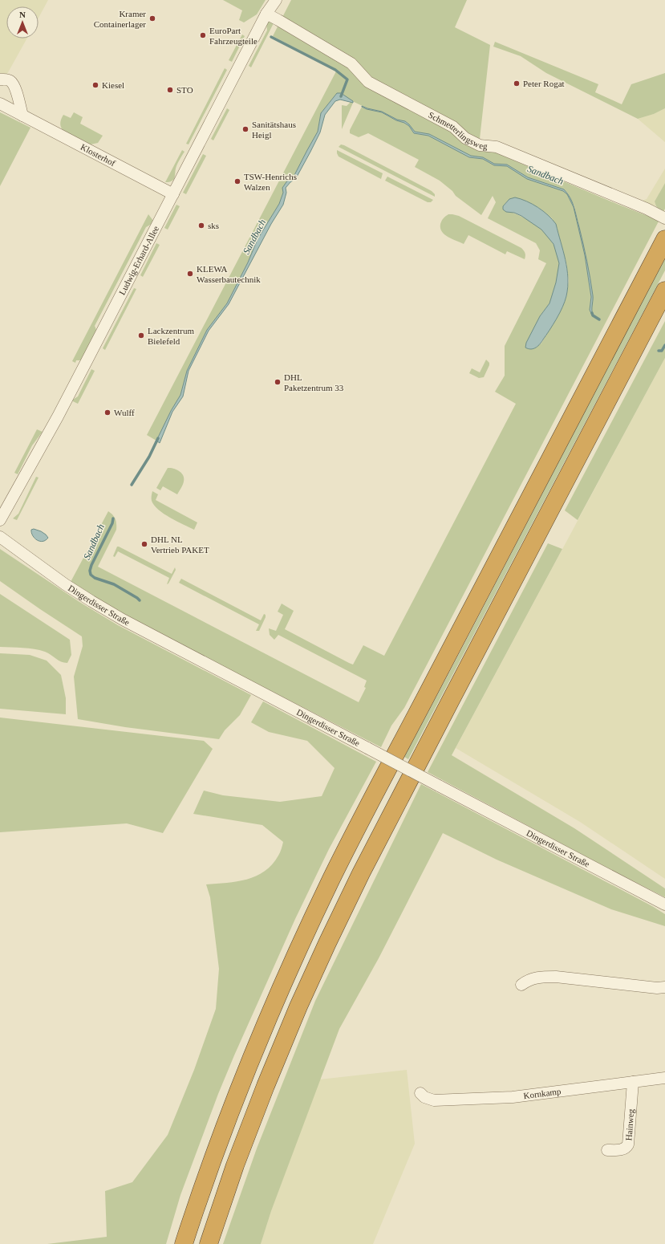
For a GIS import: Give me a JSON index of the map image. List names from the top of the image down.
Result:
{
  "streets": {
    "street": [
      "Schmetterlingsweg",
      "Klosterhof",
      "Ludwig-Erhard-Allee",
      "Dingerdisser Straße",
      "Kornkamp",
      "Hainweg"
    ]
  },
  "crossings": [
    ["Schmetterlingsweg", "Ludwig-Erhard-Allee"],
    ["Klosterhof", "Ludwig-Erhard-Allee"],
    ["Kornkamp", "Hainweg"]
  ],
  "water": ["Sandbach"],
  "places": [
    "Kramer Containerlager",
    "EuroPart Fahrzeugteile",
    "Peter Rogat",
    "Kiesel",
    "STO",
    "Sanitätshaus Heigl",
    "TSW-Henrichs Walzen",
    "sks",
    "KLEWA Wasserbautechnik",
    "Lackzentrum Bielefeld",
    "DHL Paketzentrum 33",
    "Wulff",
    "DHL NL Vertrieb PAKET"
  ],
  "north": "top"
}
